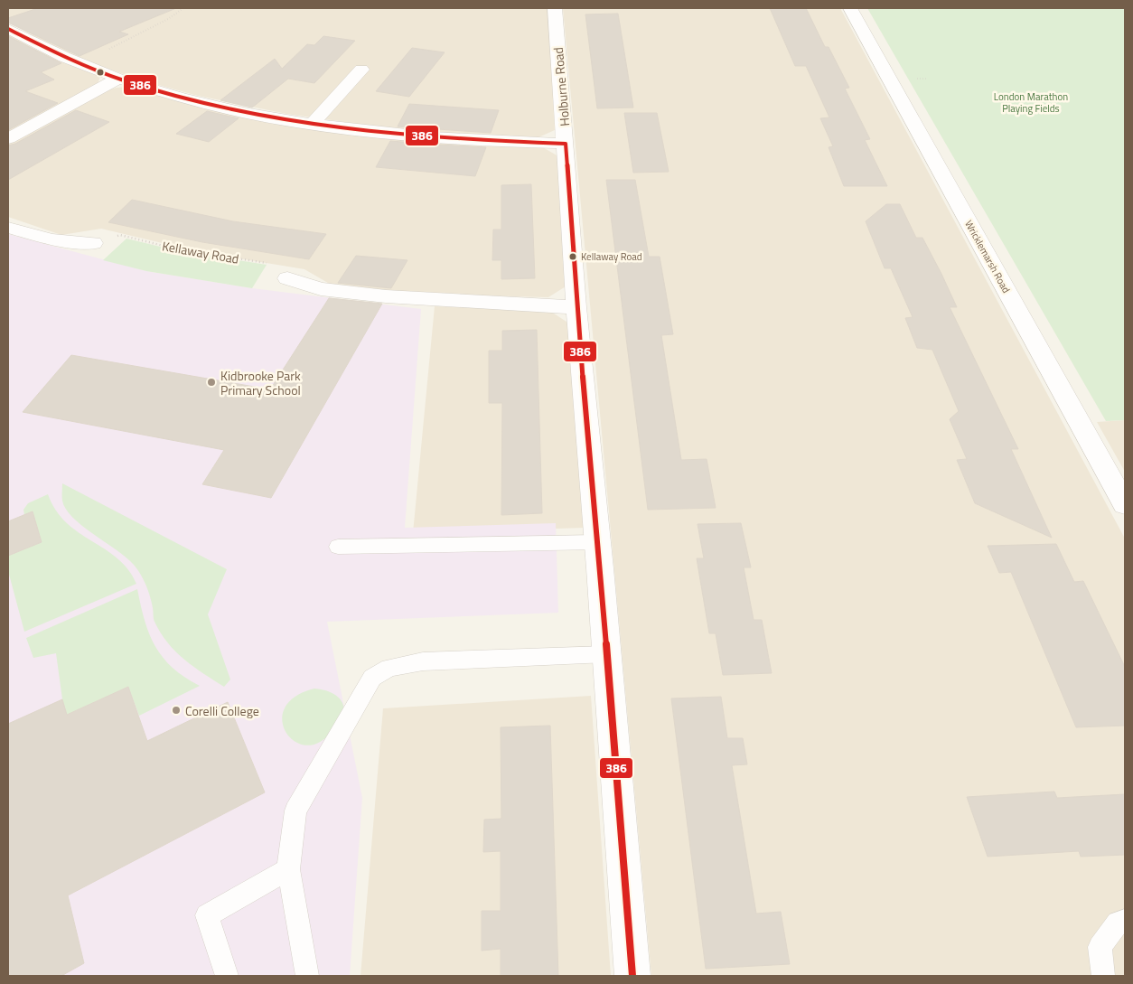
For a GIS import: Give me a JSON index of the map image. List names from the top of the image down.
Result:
{
  "streets": {
    "street": ["Holburne Road", "Wricklemarsh Road"],
    "path": ["Kellaway Road"]
  },
  "parks": ["London Marathon Playing Fields"],
  "places": ["Kellaway Road", "Kidbrooke Park Primary School", "Corelli College"],
  "lines": ["transit line 386"]
}
